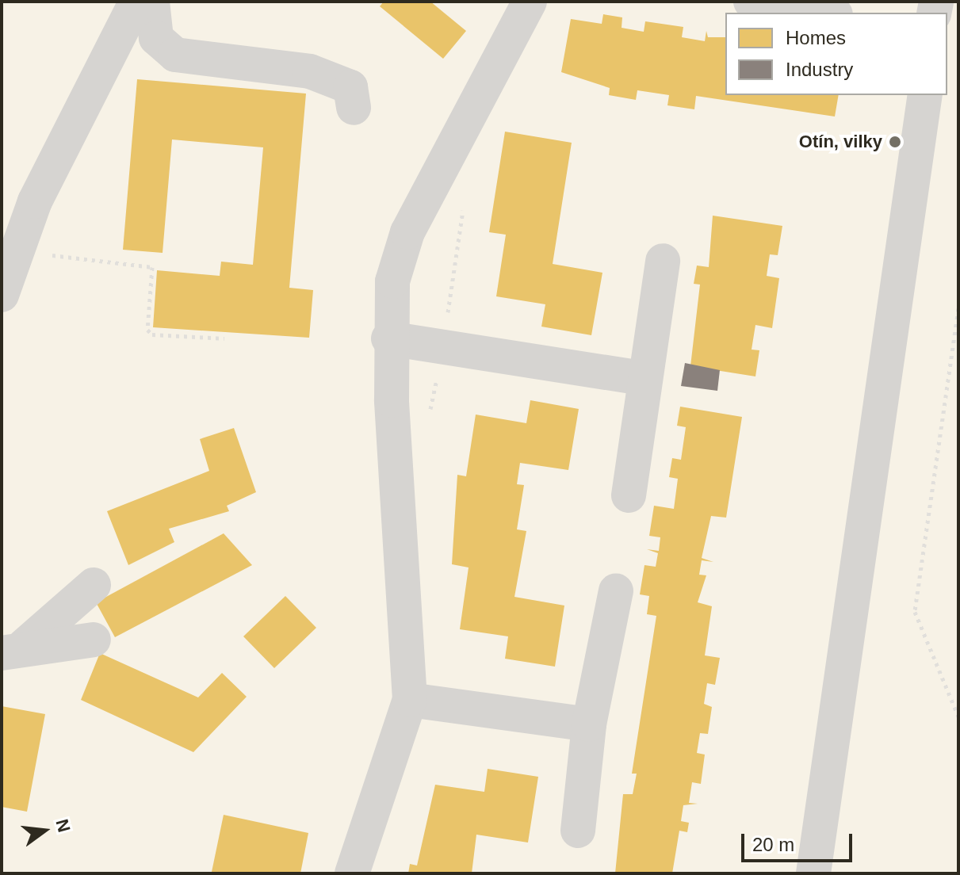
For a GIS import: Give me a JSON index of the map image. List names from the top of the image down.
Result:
{
  "places": ["Otín, vilky"],
  "legend": ["Homes", "Industry"],
  "scale_bar": "20 m",
  "north": "right"
}
